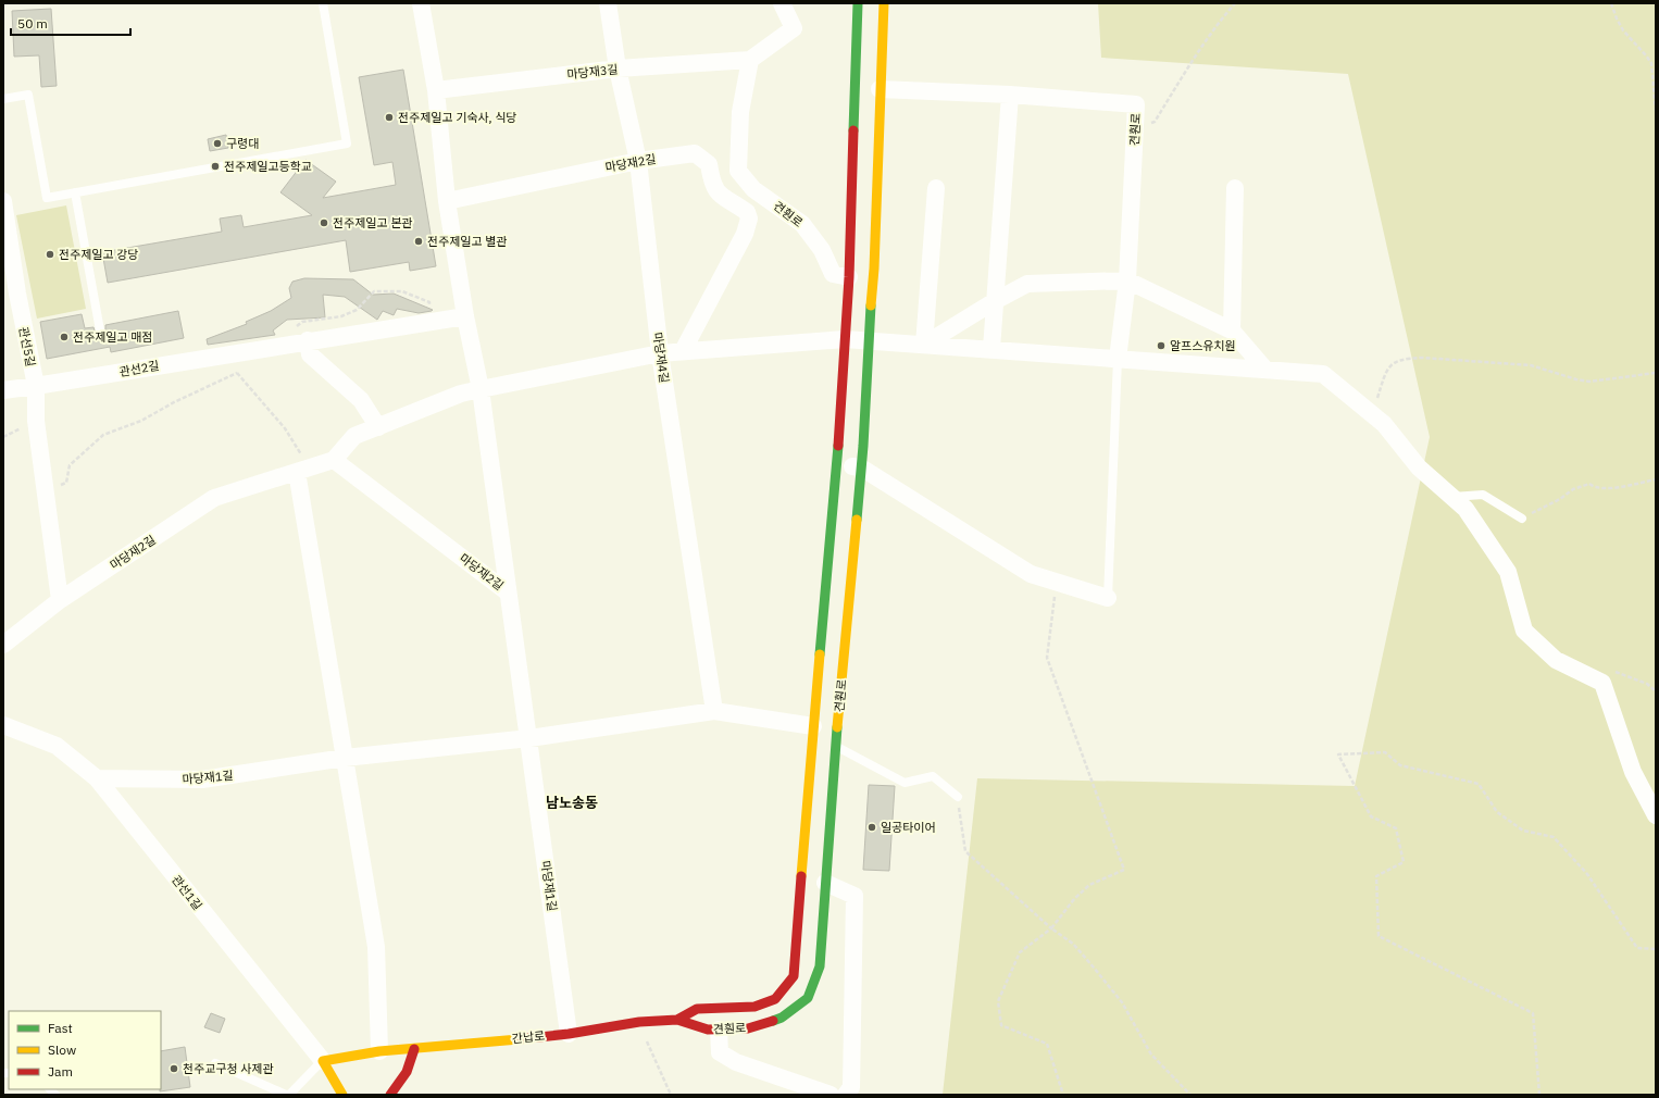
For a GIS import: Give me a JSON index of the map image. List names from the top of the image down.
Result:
{
  "streets": {
    "street": [
      "마당재3길",
      "견훤로",
      "마당재2길",
      "관선5길",
      "마당재4길",
      "관선2길",
      "마당재1길",
      "관선1길",
      "간납로"
    ]
  },
  "crossings": [
    ["마당재3길", "견훤로"],
    ["마당재3길", "마당재4길"],
    ["견훤로", "마당재1길"],
    ["견훤로", "간납로"],
    ["마당재2길", "관선5길"],
    ["마당재2길", "마당재4길"],
    ["마당재2길", "마당재1길"],
    ["관선5길", "관선2길"],
    ["마당재4길", "마당재1길"],
    ["마당재1길", "관선1길"],
    ["마당재1길", "간납로"],
    ["관선1길", "간납로"]
  ],
  "districts": ["남노송동"],
  "places": [
    "전주제일고 기숙사, 식당",
    "구령대",
    "전주제일고등학교",
    "전주제일고 본관",
    "전주제일고 별관",
    "전주제일고 강당",
    "전주제일고 매점",
    "알프스유치원",
    "일공타이어",
    "천주교구청 사제관"
  ],
  "legend": ["Fast", "Slow", "Jam"],
  "scale_bar": "50 m"
}
